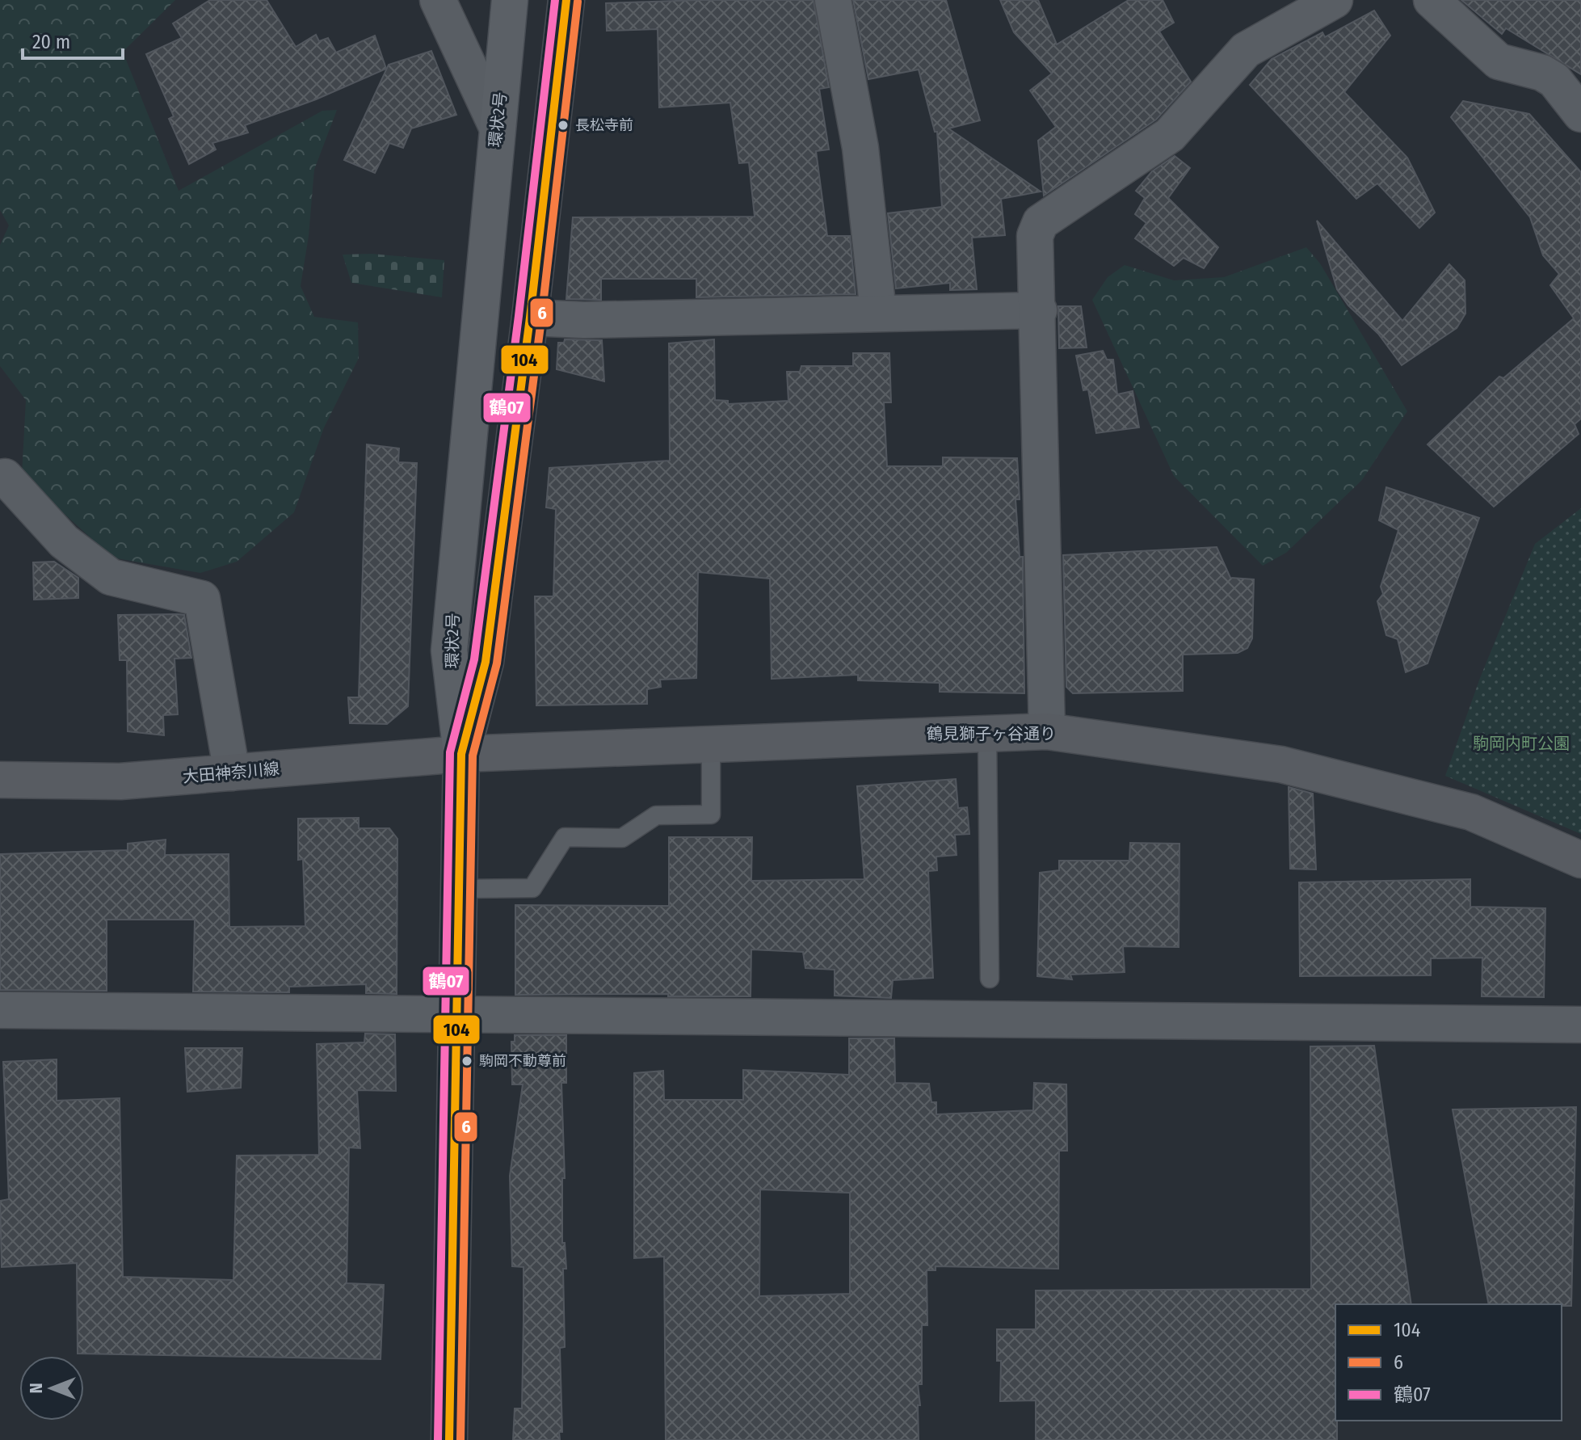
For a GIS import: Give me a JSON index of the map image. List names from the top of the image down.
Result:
{
  "streets": {
    "main road": ["環状2号", "鶴見獅子ヶ谷通り", "大田神奈川線"]
  },
  "crossings": [
    ["環状2号", "鶴見獅子ヶ谷通り"],
    ["環状2号", "大田神奈川線"],
    ["鶴見獅子ヶ谷通り", "大田神奈川線"]
  ],
  "parks": ["駒岡内町公園"],
  "places": ["長松寺前", "駒岡不動尊前"],
  "lines": ["transit line 104", "transit line 鶴07", "transit line 6"],
  "legend": ["104", "6", "鶴07"],
  "scale_bar": "20 m",
  "north": "left"
}
